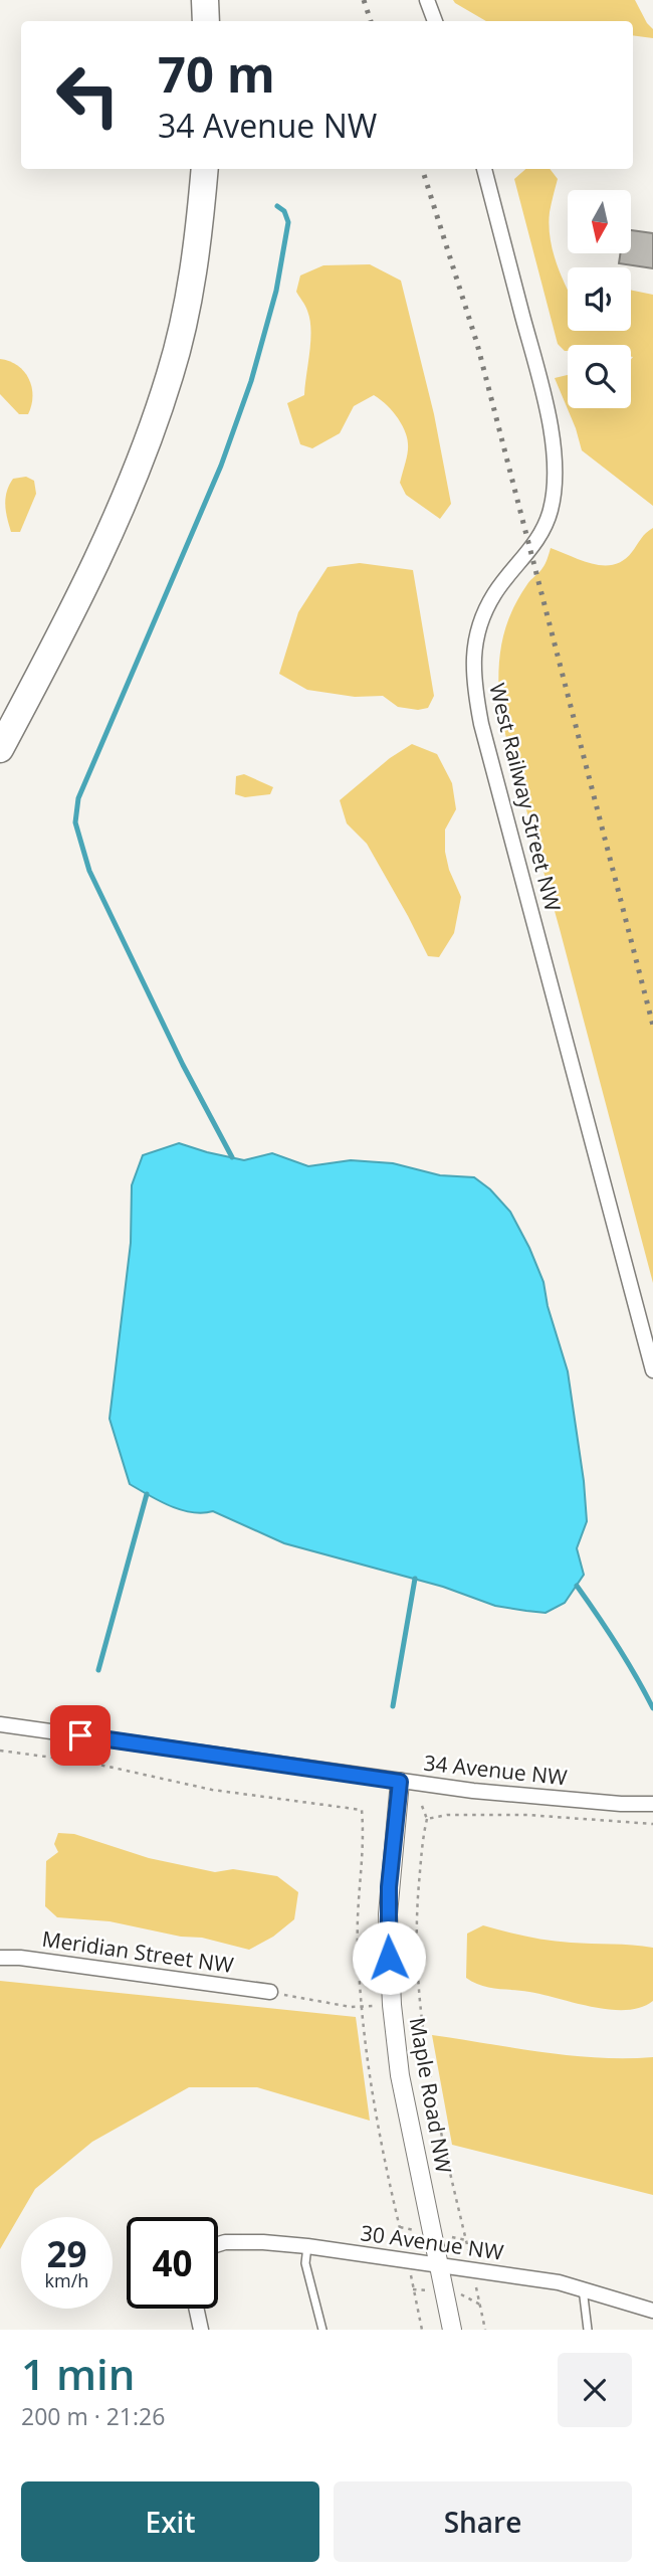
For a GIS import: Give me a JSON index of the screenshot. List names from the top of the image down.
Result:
{
  "streets": {
    "street": [
      "West Railway Street NW",
      "34 Avenue NW",
      "Meridian Street NW",
      "Maple Road NW",
      "30 Avenue NW"
    ]
  },
  "crossings": [
    ["34 Avenue NW", "Maple Road NW"],
    ["Maple Road NW", "30 Avenue NW"]
  ],
  "north": "bottom",
  "page": {
    "turn": ["70 m", "34 Avenue NW"],
    "speed": "29 km/h",
    "limit": "40",
    "heading": ["1 min", "200 m · 21:26"],
    "buttons": ["Exit", "Share"]
  }
}
